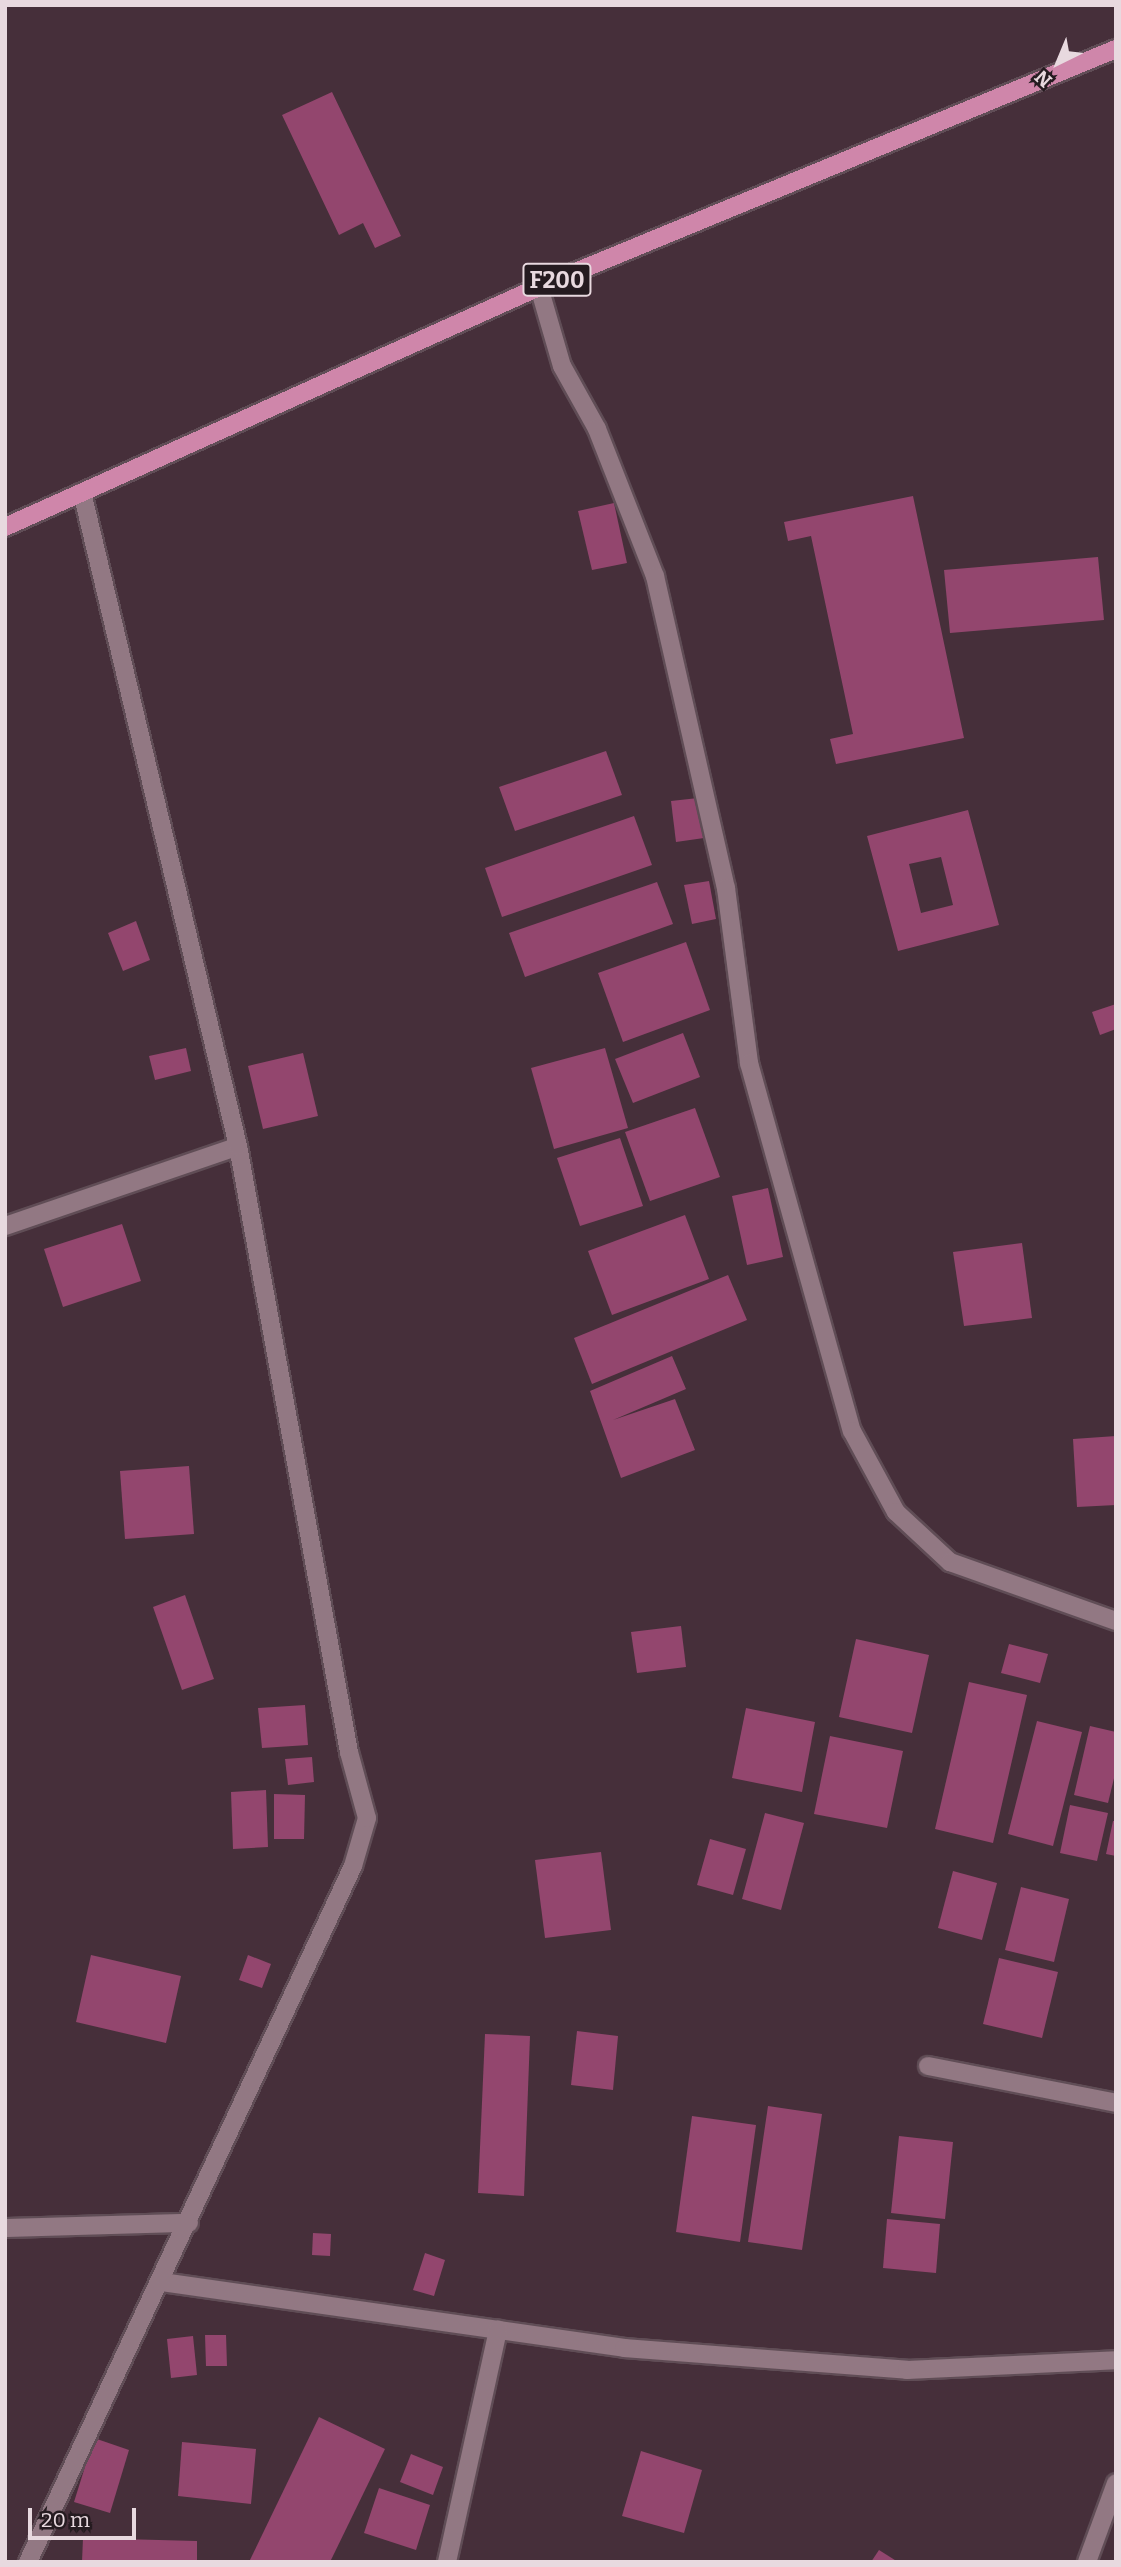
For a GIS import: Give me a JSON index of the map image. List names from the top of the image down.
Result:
{
  "streets": {
    "main road": ["F200"]
  },
  "scale_bar": "20 m",
  "north": "bottom left"
}
